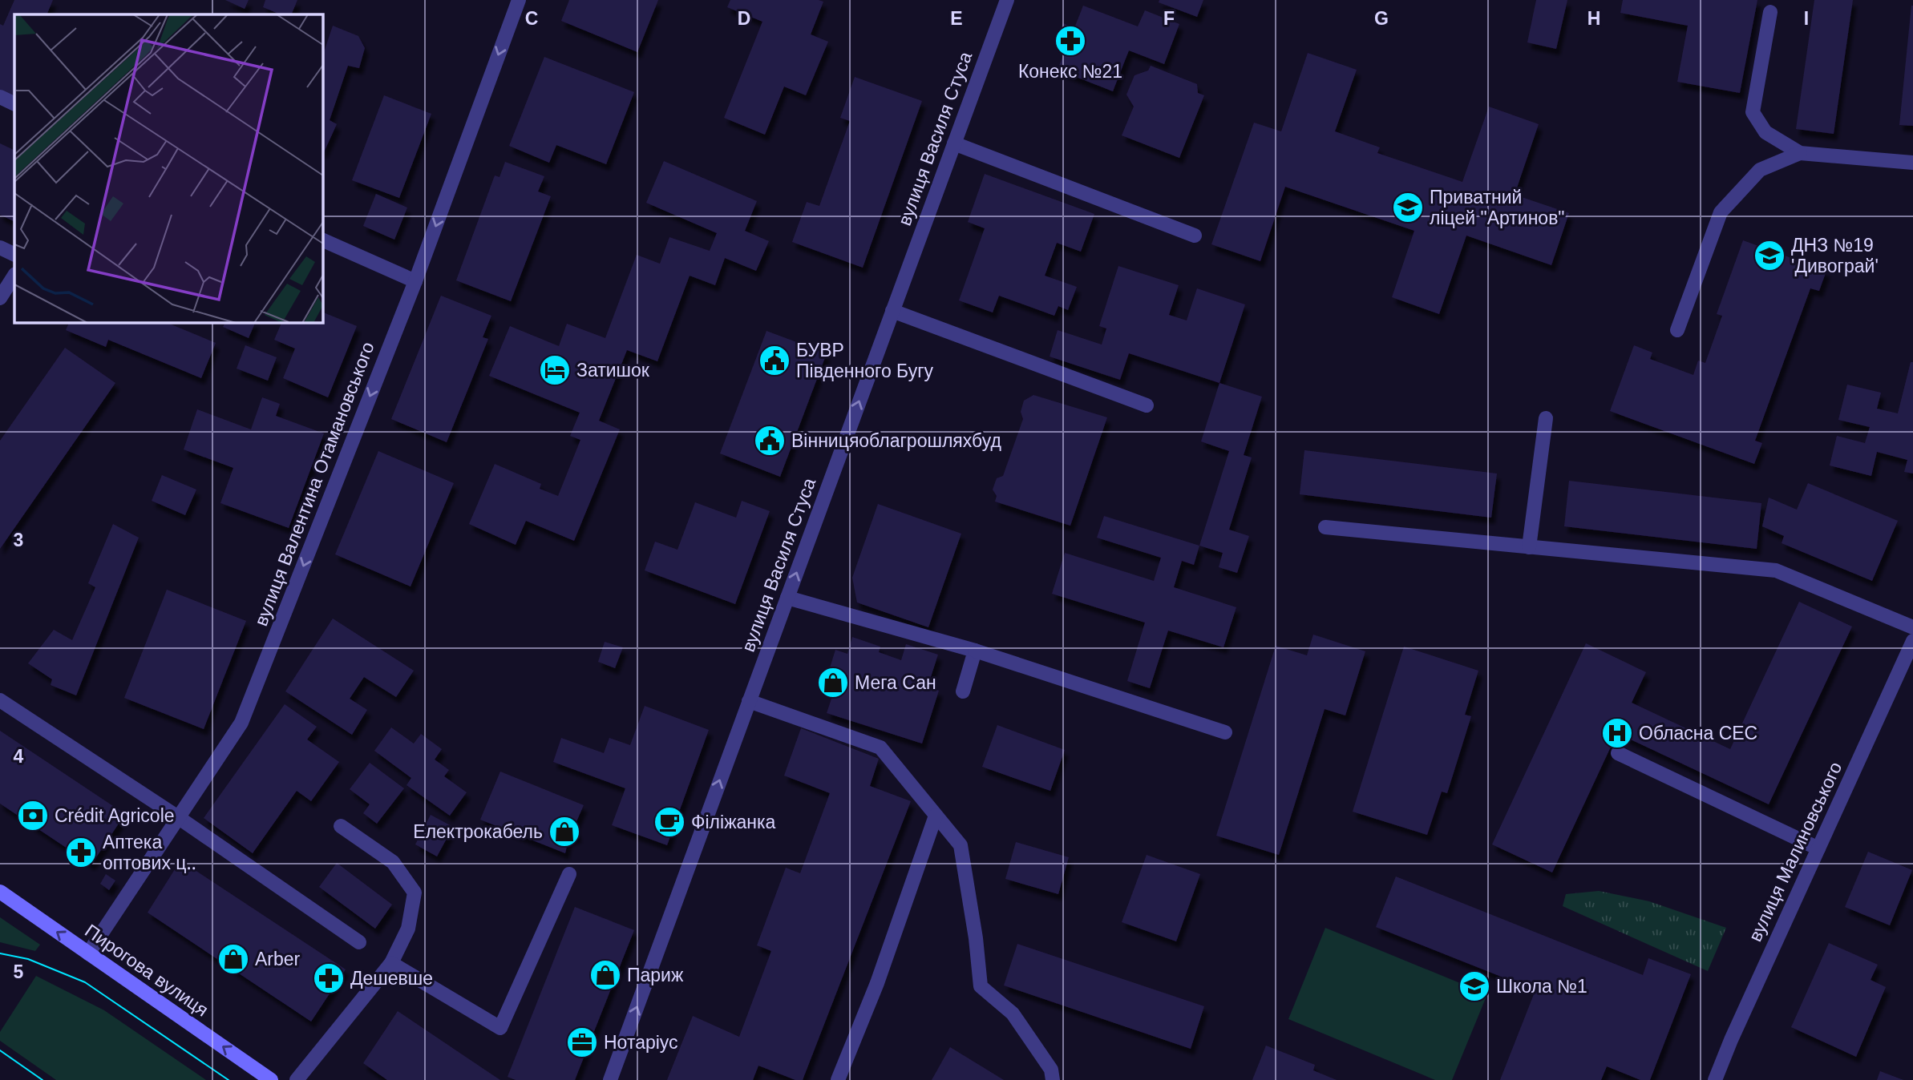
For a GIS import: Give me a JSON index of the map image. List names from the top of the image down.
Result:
{
  "streets": {
    "main road": ["Пирогова вулиця"],
    "street": ["вулиця Василя Стуса", "вулиця Валентина Отамановського", "вулиця Малиновського"]
  },
  "crossings": [
    ["вулиця Валентина Отамановського", "Пирогова вулиця"]
  ],
  "one_way": ["вулиця Василя Стуса", "вулиця Валентина Отамановського", "Пирогова вулиця"],
  "places": {
    "pharmacy": ["Конекс №21", "Аптека оптових ц‥", "Дешевше"],
    "school or university": ["Приватний ліцей \"Артинов\"", "ДНЗ №19 'Дивограй'", "Школа №1"],
    "public building": ["БУВР Південного Бугу", "Вінницяоблагрошляхбуд"],
    "hotel": ["Затишок"],
    "shop": [
      "Мега Сан",
      "Електрокабель",
      "Arber",
      "Париж"
    ],
    "hospital": ["Обласна СЕС"],
    "bank": ["Crédit Agricole"],
    "cafe": ["Філіжанка"],
    "office": ["Нотаріус"]
  },
  "grid": {
    "columns": [
      "C",
      "D",
      "E",
      "F",
      "G",
      "H",
      "I"
    ],
    "rows": ["3", "4", "5"]
  }
}
